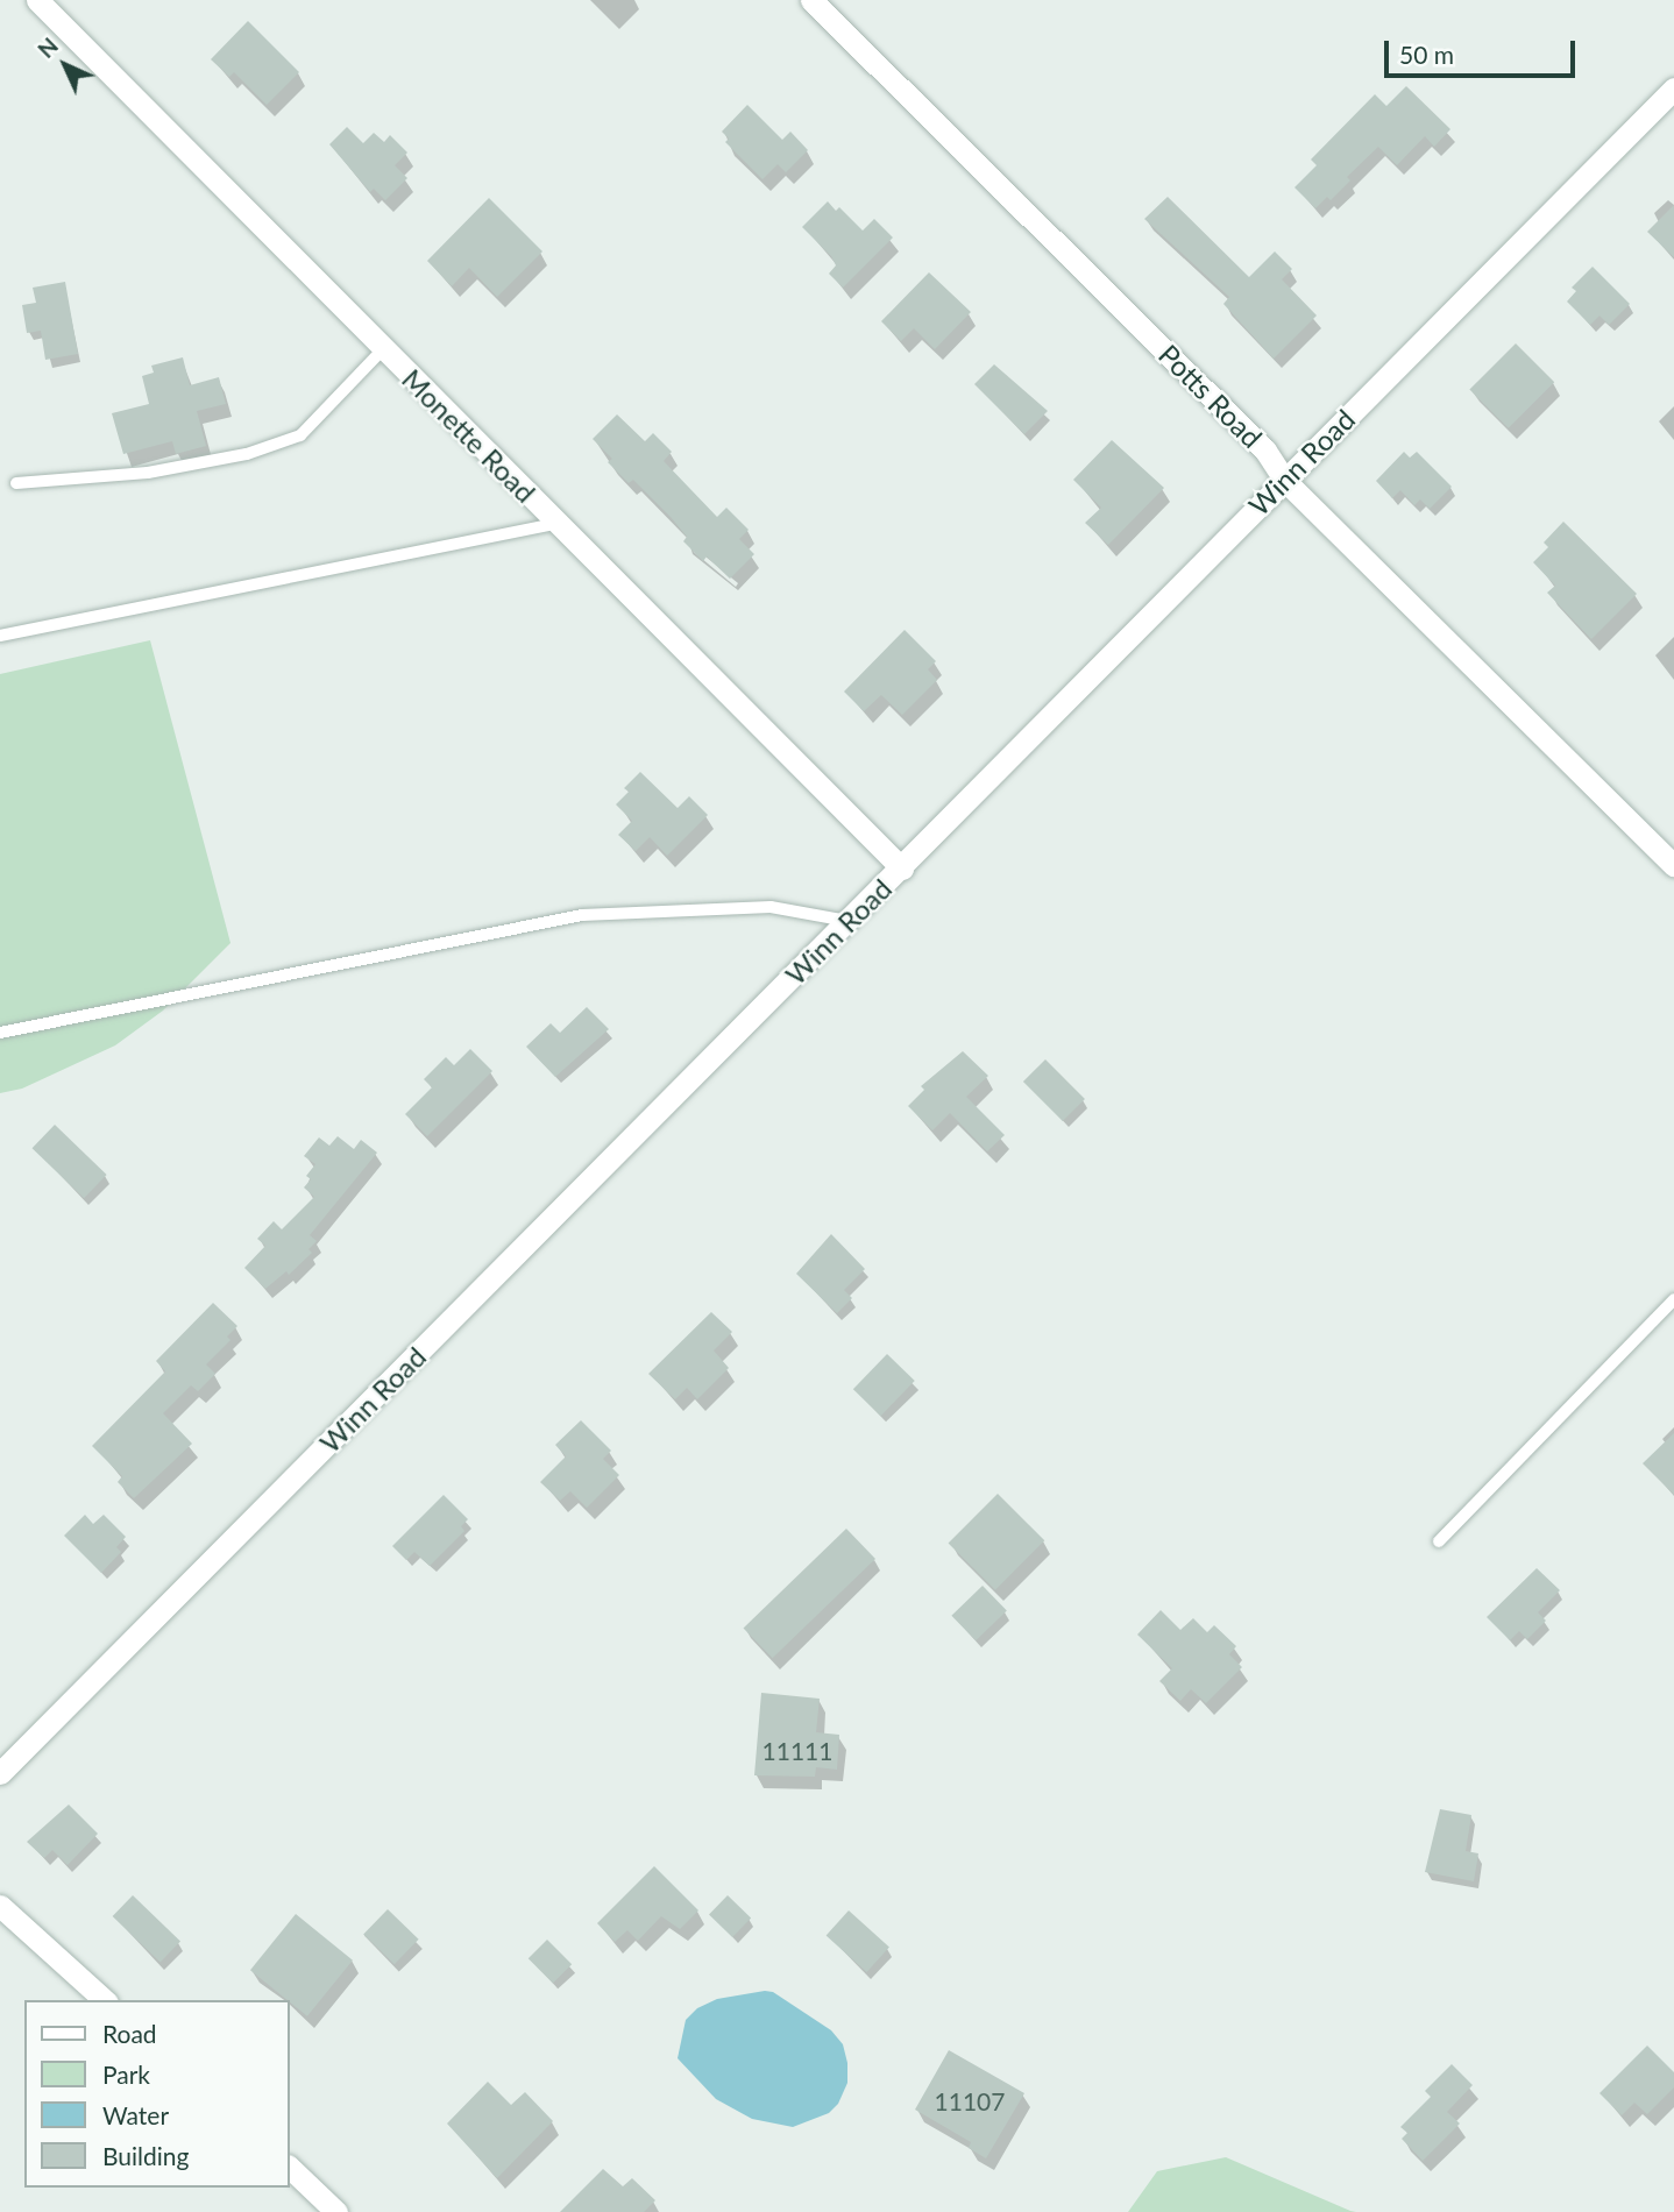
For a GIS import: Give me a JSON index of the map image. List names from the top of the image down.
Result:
{
  "streets": {
    "street": ["Potts Road", "Monette Road", "Winn Road"]
  },
  "crossings": [
    ["Potts Road", "Winn Road"],
    ["Monette Road", "Winn Road"]
  ],
  "house_numbers": ["11111", "11107"],
  "legend": [
    "Road",
    "Park",
    "Water",
    "Building"
  ],
  "scale_bar": "50 m",
  "north": "top left"
}
